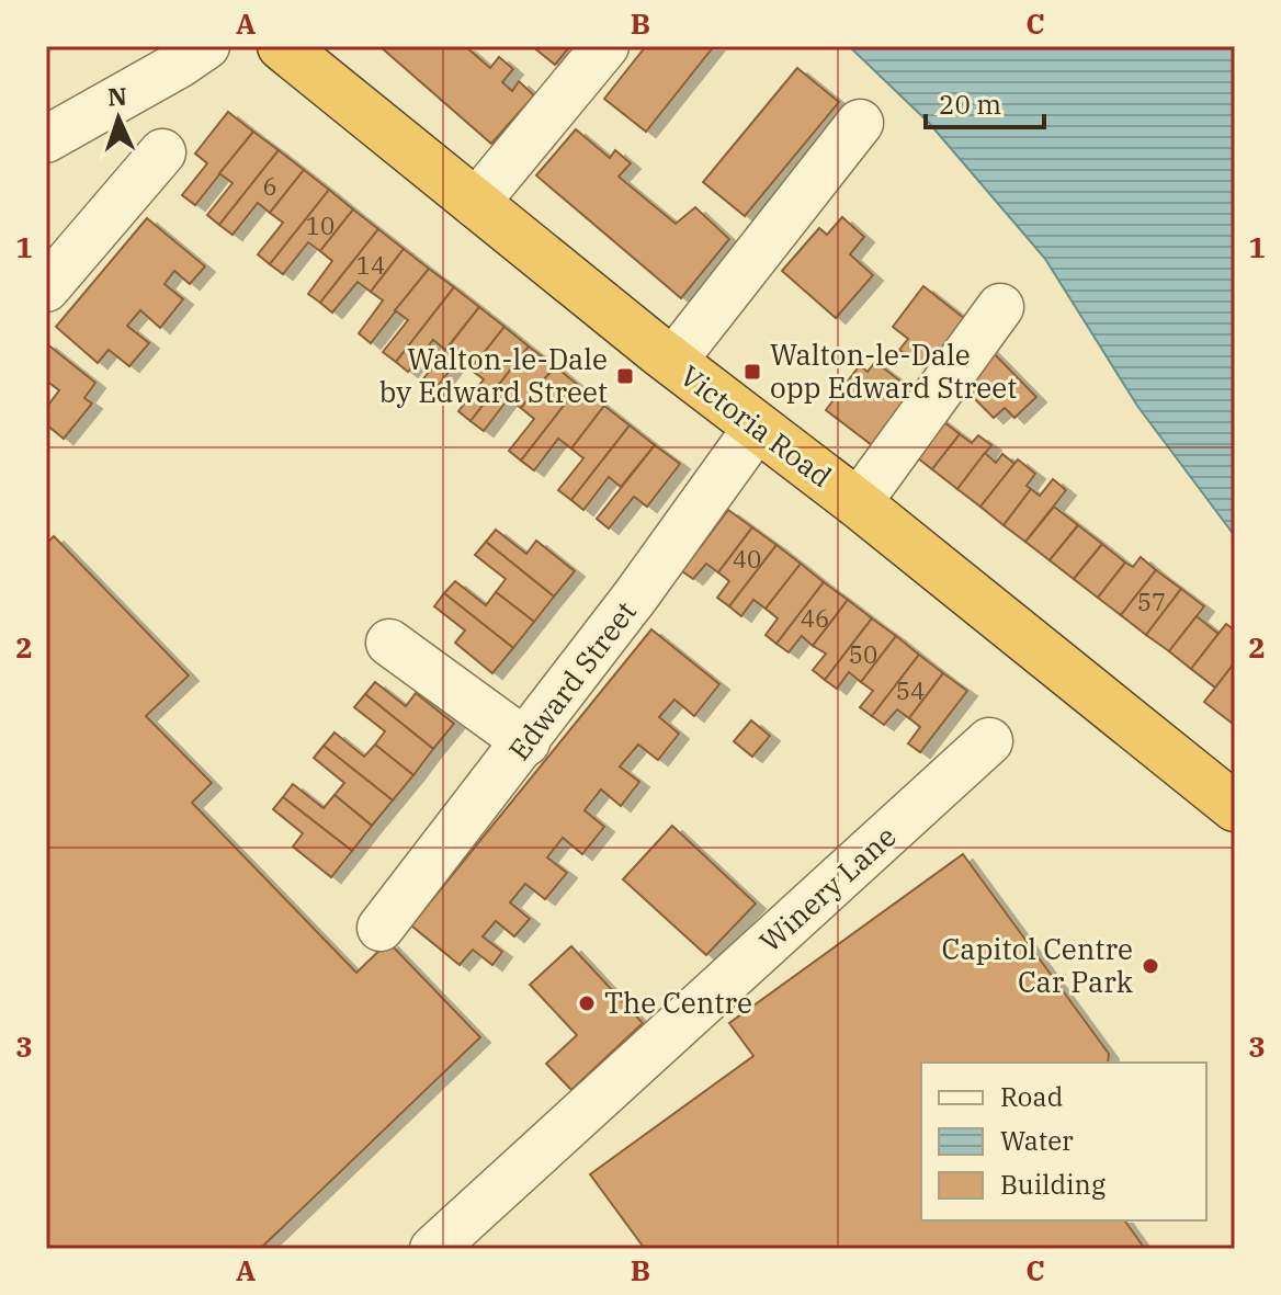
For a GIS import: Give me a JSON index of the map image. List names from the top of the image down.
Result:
{
  "streets": {
    "highway": ["Victoria Road"],
    "street": ["Edward Street", "Winery Lane"]
  },
  "crossings": [
    ["Victoria Road", "Edward Street"]
  ],
  "places": {
    "transit": ["Walton-le-Dale opp Edward Street", "Walton-le-Dale by Edward Street"],
    "other": ["Capitol Centre Car Park", "The Centre"]
  },
  "house_numbers": [
    "6",
    "10",
    "14",
    "40",
    "57",
    "46",
    "50",
    "54"
  ],
  "legend": ["Road", "Water", "Building"],
  "scale_bar": "20 m",
  "north": "top",
  "grid": {
    "columns": ["A", "B", "C"],
    "rows": ["1", "2", "3"]
  }
}
